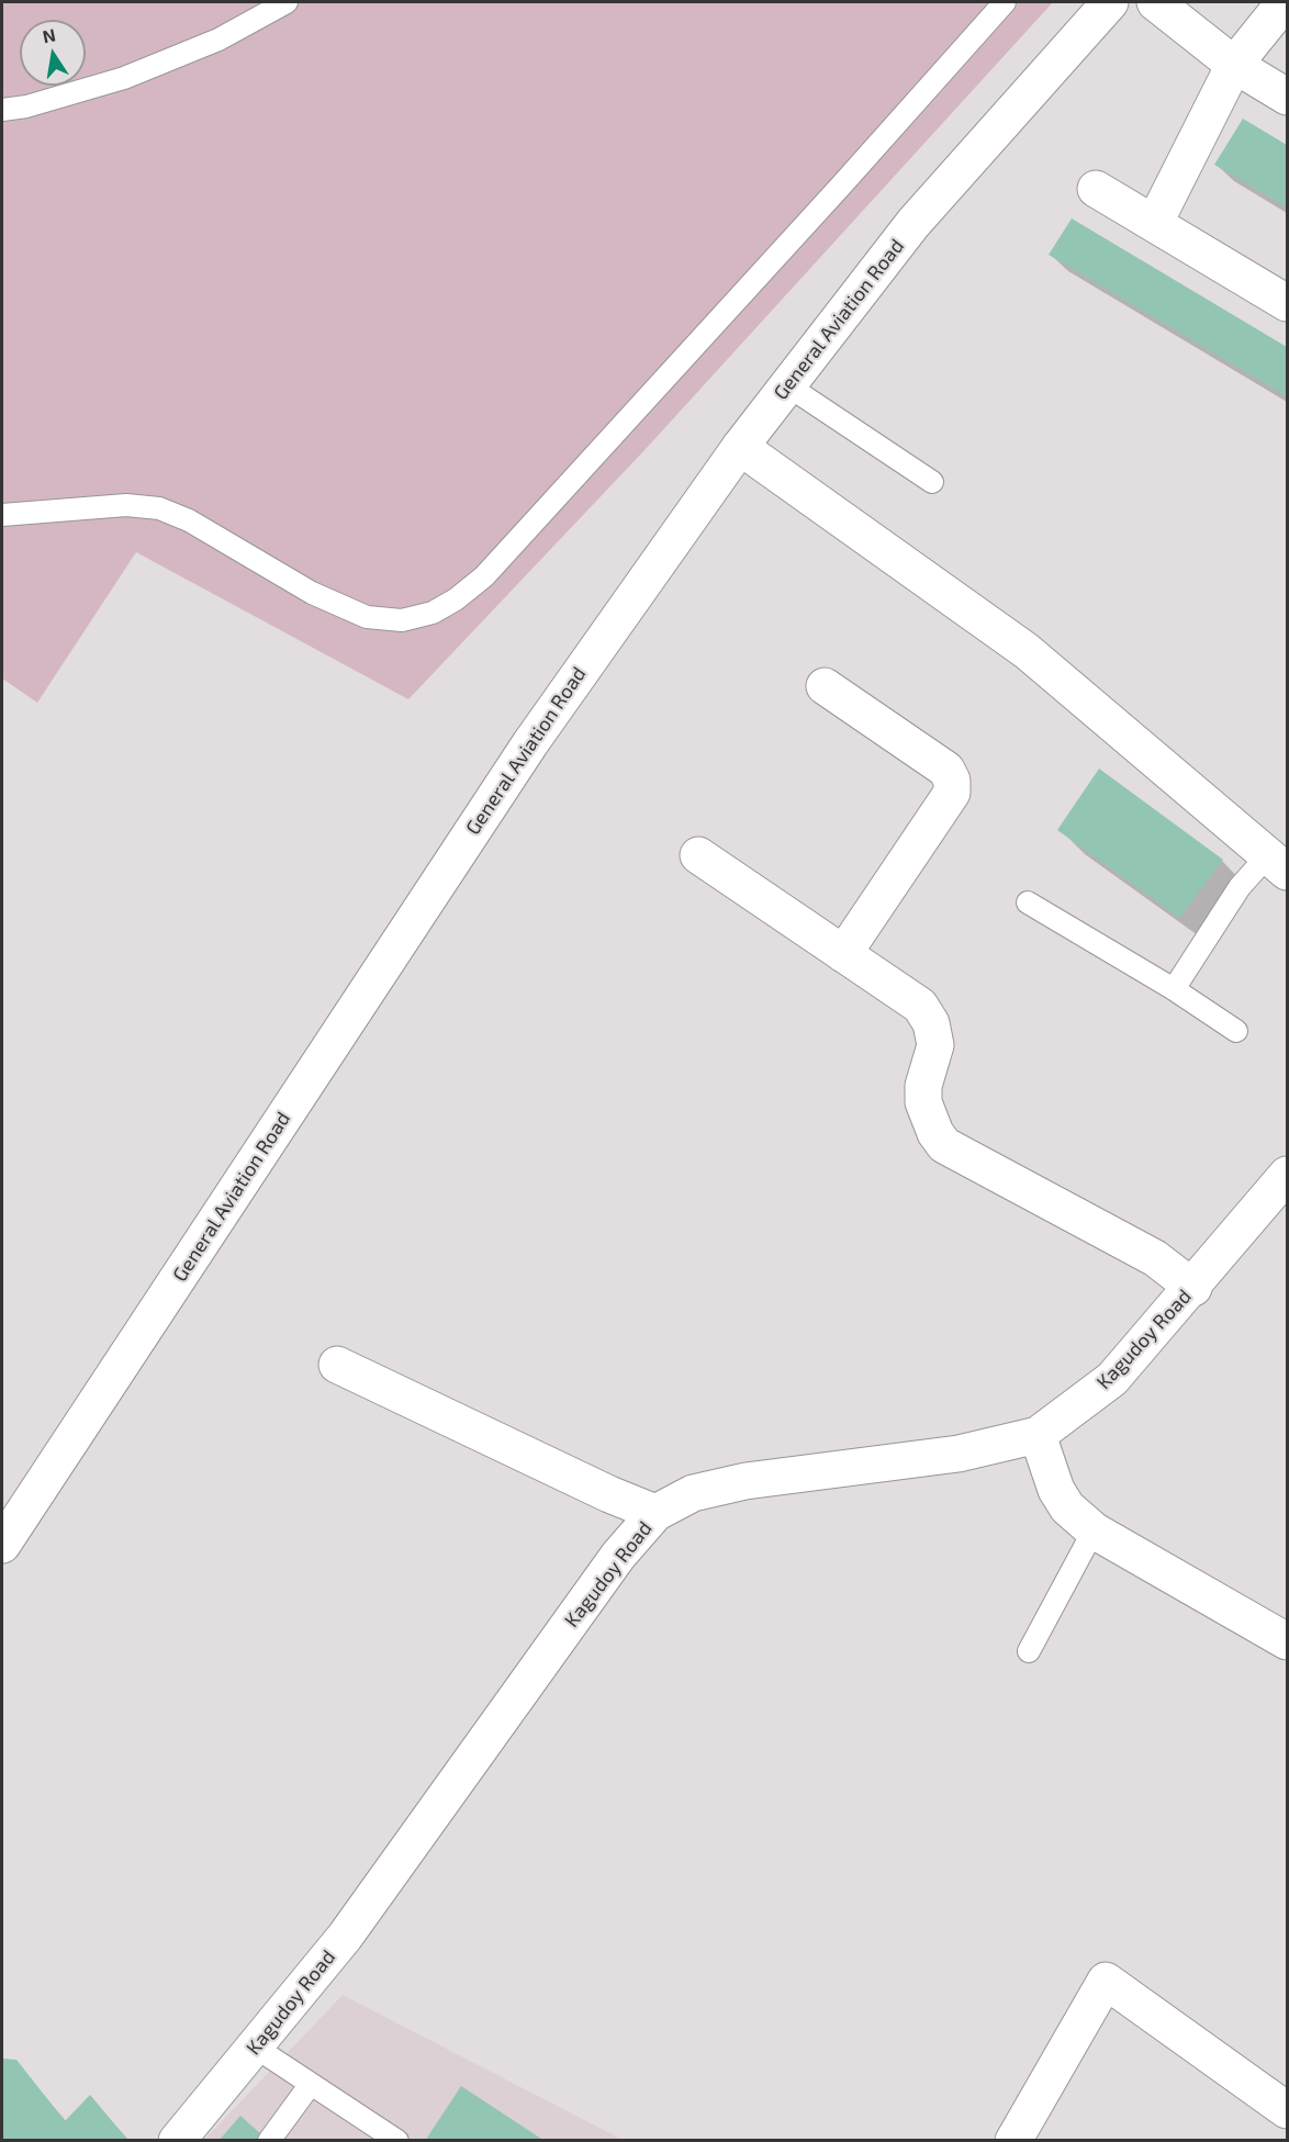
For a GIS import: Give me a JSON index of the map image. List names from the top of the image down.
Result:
{
  "streets": {
    "street": ["General Aviation Road", "Kagudoy Road"]
  },
  "north": "top"
}
